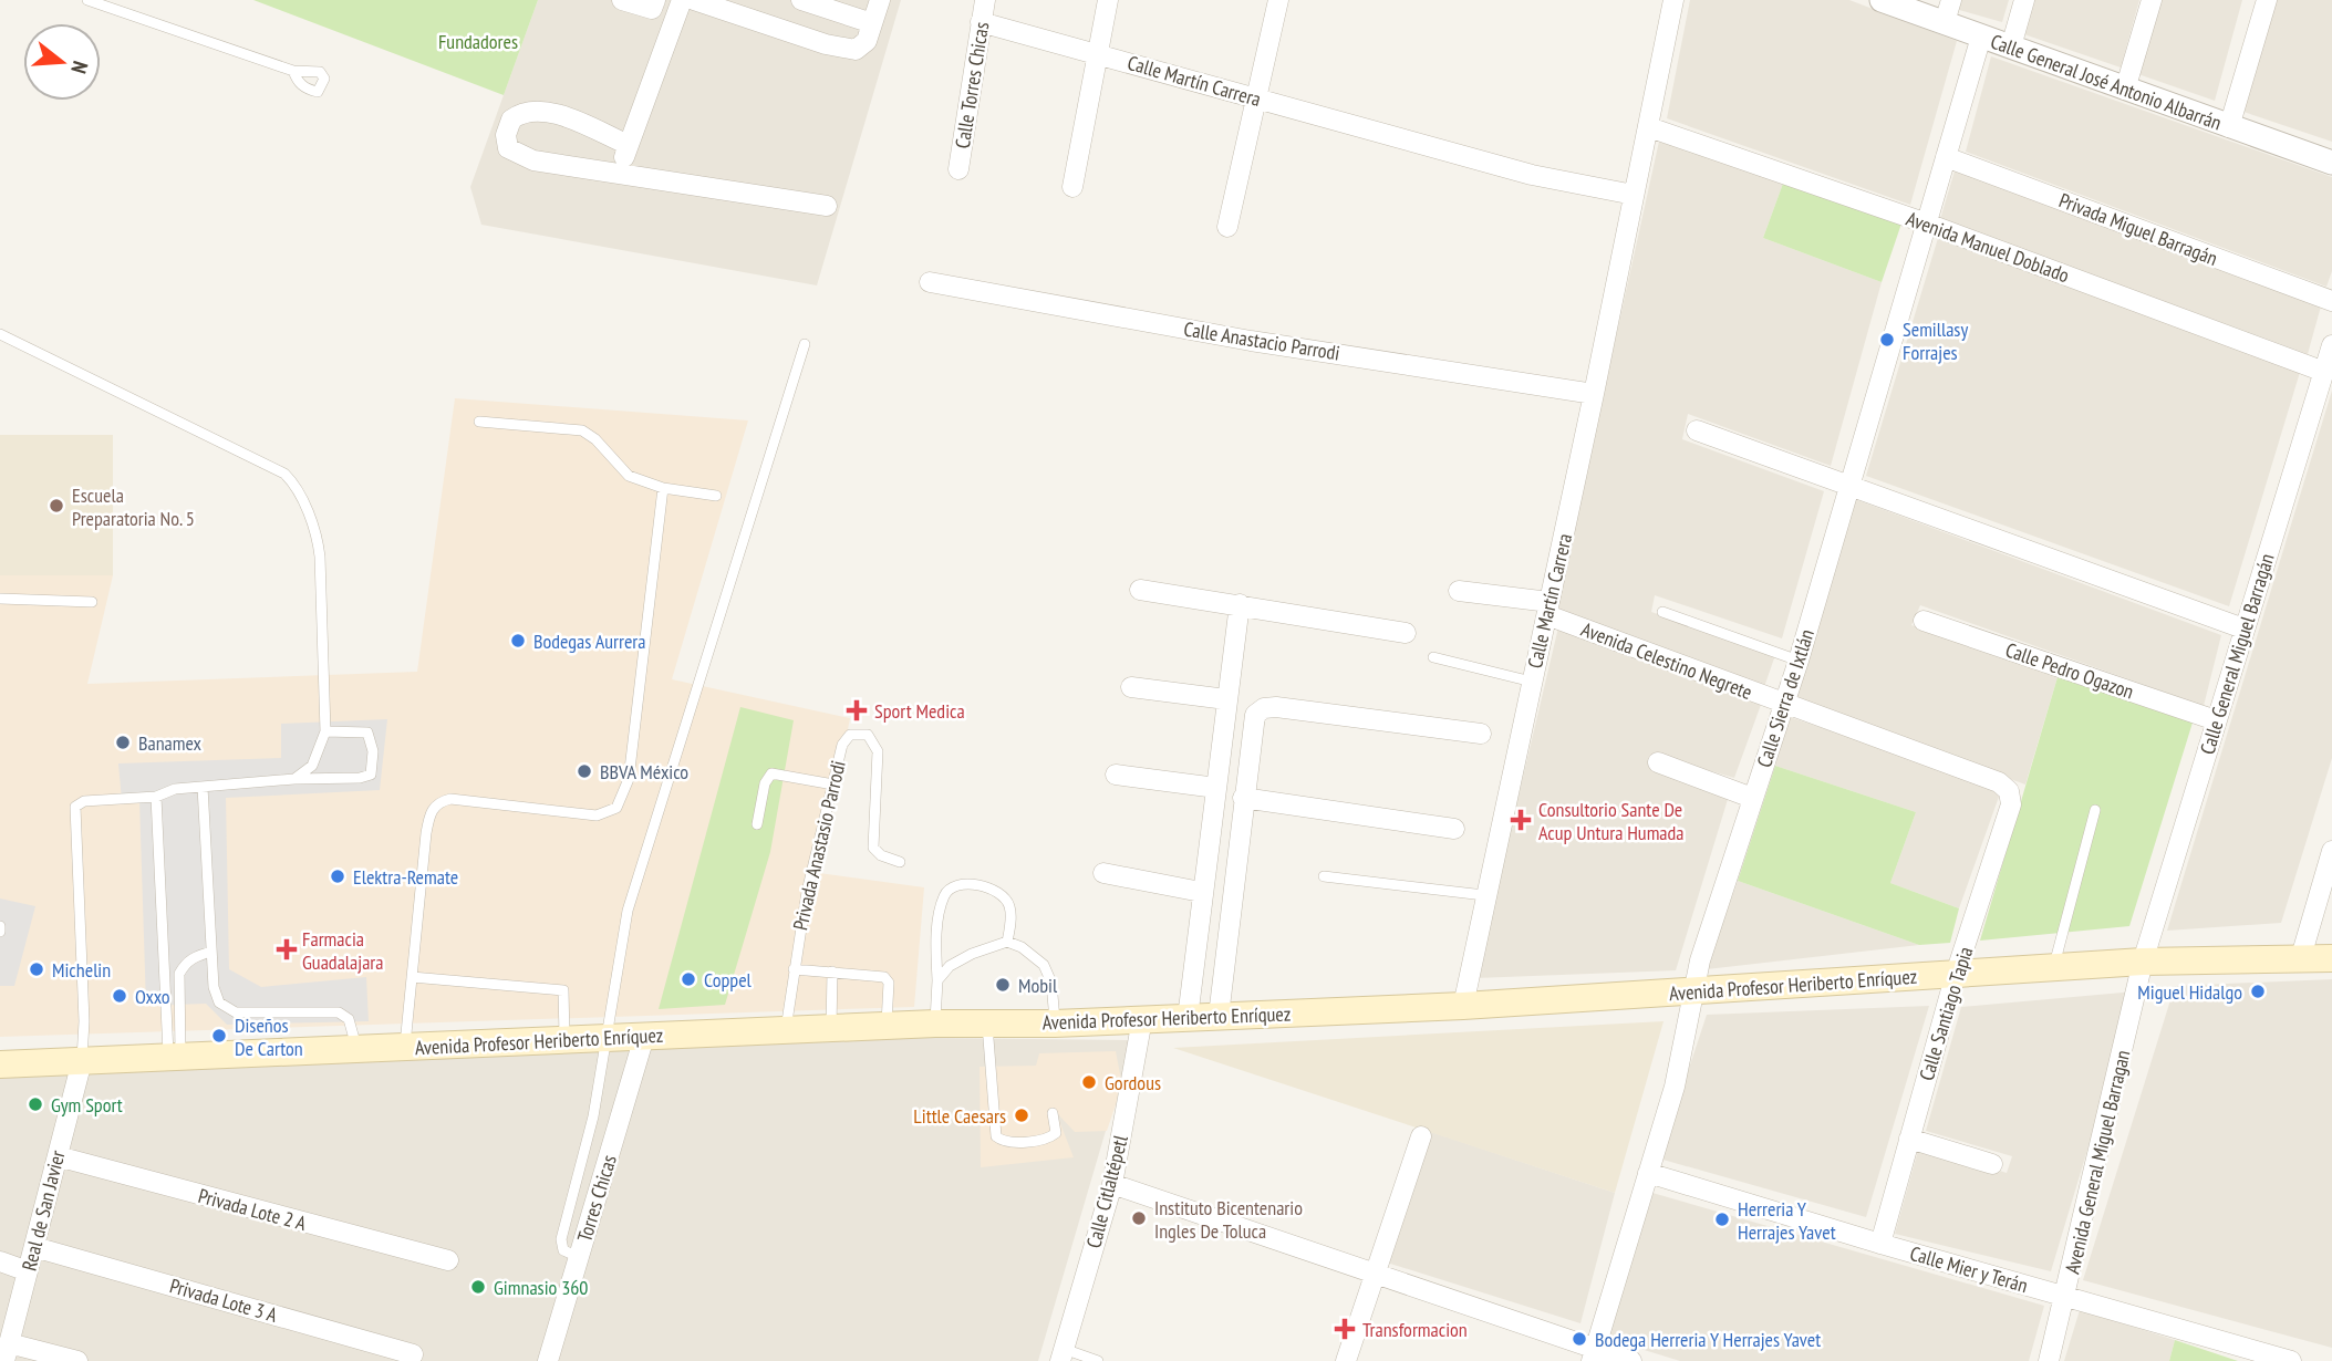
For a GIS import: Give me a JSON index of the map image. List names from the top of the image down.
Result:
{
  "streets": {
    "main road": ["Avenida Profesor Heriberto Enríquez"],
    "street": [
      "Calle Martín Carrera",
      "Calle General José Antonio Albarrán",
      "Calle Torres Chicas",
      "Privada Miguel Barragán",
      "Avenida Manuel Doblado",
      "Calle Anastacio Parrodi",
      "Calle General Miguel Barragán",
      "Avenida Celestino Negrete",
      "Calle Pedro Ogazon",
      "Calle Sierra de Ixtlán",
      "Calle Santiago Tapia",
      "Avenida General Miguel Barragan",
      "Calle Citlaltépetl",
      "Torres Chicas",
      "Privada Lote 2 A",
      "Real de San Javier",
      "Calle Mier y Terán",
      "Privada Lote 3 A"
    ],
    "lane": ["Privada Anastasio Parrodi"]
  },
  "crossings": [
    ["Calle Martín Carrera", "Calle Torres Chicas"],
    ["Calle Martín Carrera", "Avenida Manuel Doblado"],
    ["Calle Martín Carrera", "Calle Anastacio Parrodi"],
    ["Calle Martín Carrera", "Avenida Celestino Negrete"],
    ["Calle Martín Carrera", "Avenida Profesor Heriberto Enríquez"],
    ["Calle General José Antonio Albarrán", "Calle Sierra de Ixtlán"],
    ["Privada Miguel Barragán", "Calle Sierra de Ixtlán"],
    ["Avenida Manuel Doblado", "Calle General Miguel Barragán"],
    ["Avenida Manuel Doblado", "Calle Sierra de Ixtlán"],
    ["Calle General Miguel Barragán", "Calle Pedro Ogazon"],
    ["Calle General Miguel Barragán", "Avenida Profesor Heriberto Enríquez"],
    ["Calle General Miguel Barragán", "Avenida General Miguel Barragan"],
    ["Avenida Celestino Negrete", "Calle Sierra de Ixtlán"],
    ["Avenida Celestino Negrete", "Calle Santiago Tapia"],
    ["Calle Sierra de Ixtlán", "Avenida Profesor Heriberto Enríquez"],
    ["Calle Sierra de Ixtlán", "Calle Mier y Terán"],
    ["Privada Anastasio Parrodi", "Avenida Profesor Heriberto Enríquez"],
    ["Avenida Profesor Heriberto Enríquez", "Calle Santiago Tapia"],
    ["Avenida Profesor Heriberto Enríquez", "Avenida General Miguel Barragan"],
    ["Avenida Profesor Heriberto Enríquez", "Calle Citlaltépetl"],
    ["Avenida Profesor Heriberto Enríquez", "Torres Chicas"],
    ["Avenida Profesor Heriberto Enríquez", "Real de San Javier"],
    ["Calle Santiago Tapia", "Calle Mier y Terán"],
    ["Avenida General Miguel Barragan", "Calle Mier y Terán"],
    ["Privada Lote 2 A", "Real de San Javier"],
    ["Real de San Javier", "Privada Lote 3 A"]
  ],
  "parks": ["Fundadores"],
  "places": {
    "other": [
      "Semillasy Forrajes",
      "Escuela Preparatoria No. 5",
      "Bodegas Aurrera",
      "Banamex",
      "BBVA México",
      "Elektra-Remate",
      "Michelin",
      "Coppel",
      "Mobil",
      "Miguel Hidalgo",
      "Oxxo",
      "Diseños De Carton",
      "Gordous",
      "Gym Sport",
      "Little Caesars",
      "Instituto Bicentenario Ingles De Toluca",
      "Herreria Y Herrajes Yavet",
      "Gimnasio 360",
      "Bodega Herreria Y Herrajes Yavet"
    ],
    "health": [
      "Sport Medica",
      "Consultorio Sante De Acup Untura Humada",
      "Farmacia Guadalajara",
      "Transformacion"
    ]
  },
  "north": "right"
}
